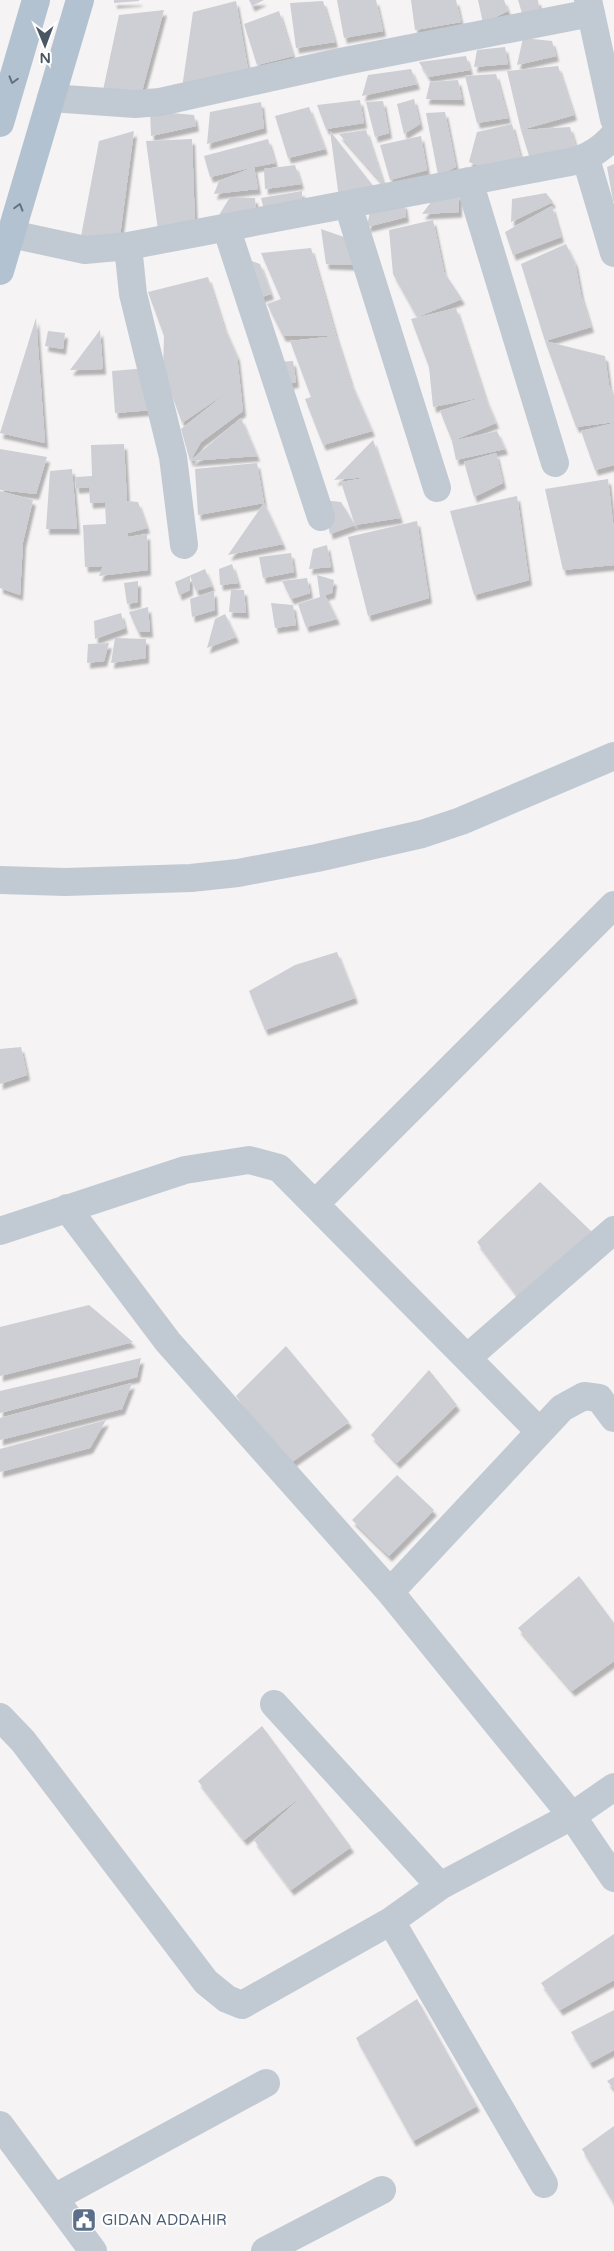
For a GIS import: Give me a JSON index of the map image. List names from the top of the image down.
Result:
{
  "places": {
    "public building": ["GIDAN ADDAHIR"]
  },
  "north": "bottom"
}
